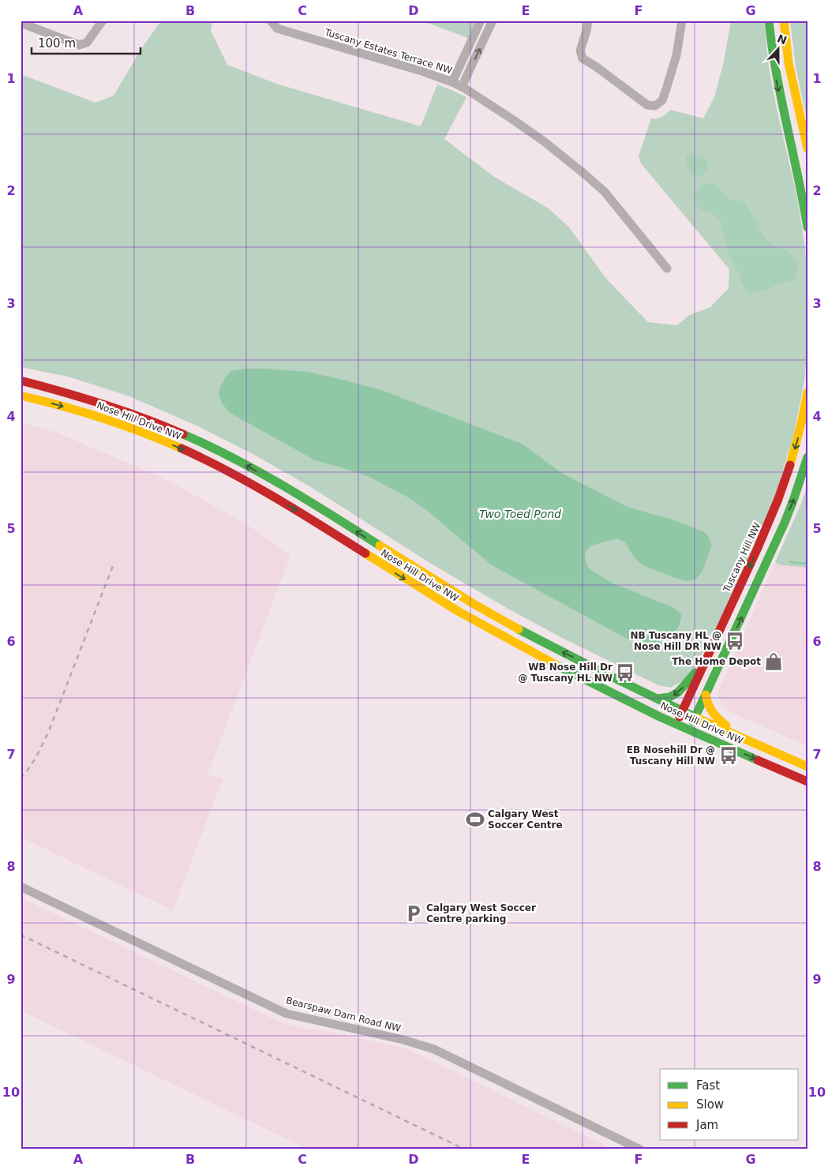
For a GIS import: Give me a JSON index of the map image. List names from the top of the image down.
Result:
{
  "streets": {
    "street": [
      "Tuscany Estates Terrace NW",
      "Nose Hill Drive NW",
      "Tuscany Hill NW",
      "Bearspaw Dam Road NW"
    ]
  },
  "crossings": [
    ["Nose Hill Drive NW", "Tuscany Hill NW"]
  ],
  "water": ["Two Toed Pond"],
  "places": {
    "bus stop": ["NB Tuscany HL @ Nose Hill DR NW", "WB Nose Hill Dr @ Tuscany HL NW", "EB Nosehill Dr @ Tuscany Hill NW"],
    "shop": ["The Home Depot"],
    "sports": ["Calgary West Soccer Centre"],
    "parking": ["Calgary West Soccer Centre parking"]
  },
  "legend": ["Fast", "Slow", "Jam"],
  "scale_bar": "100 m",
  "north": "top",
  "grid": {
    "columns": [
      "A",
      "B",
      "C",
      "D",
      "E",
      "F",
      "G"
    ],
    "rows": [
      "1",
      "2",
      "3",
      "4",
      "5",
      "6",
      "7",
      "8",
      "9",
      "10"
    ]
  }
}
